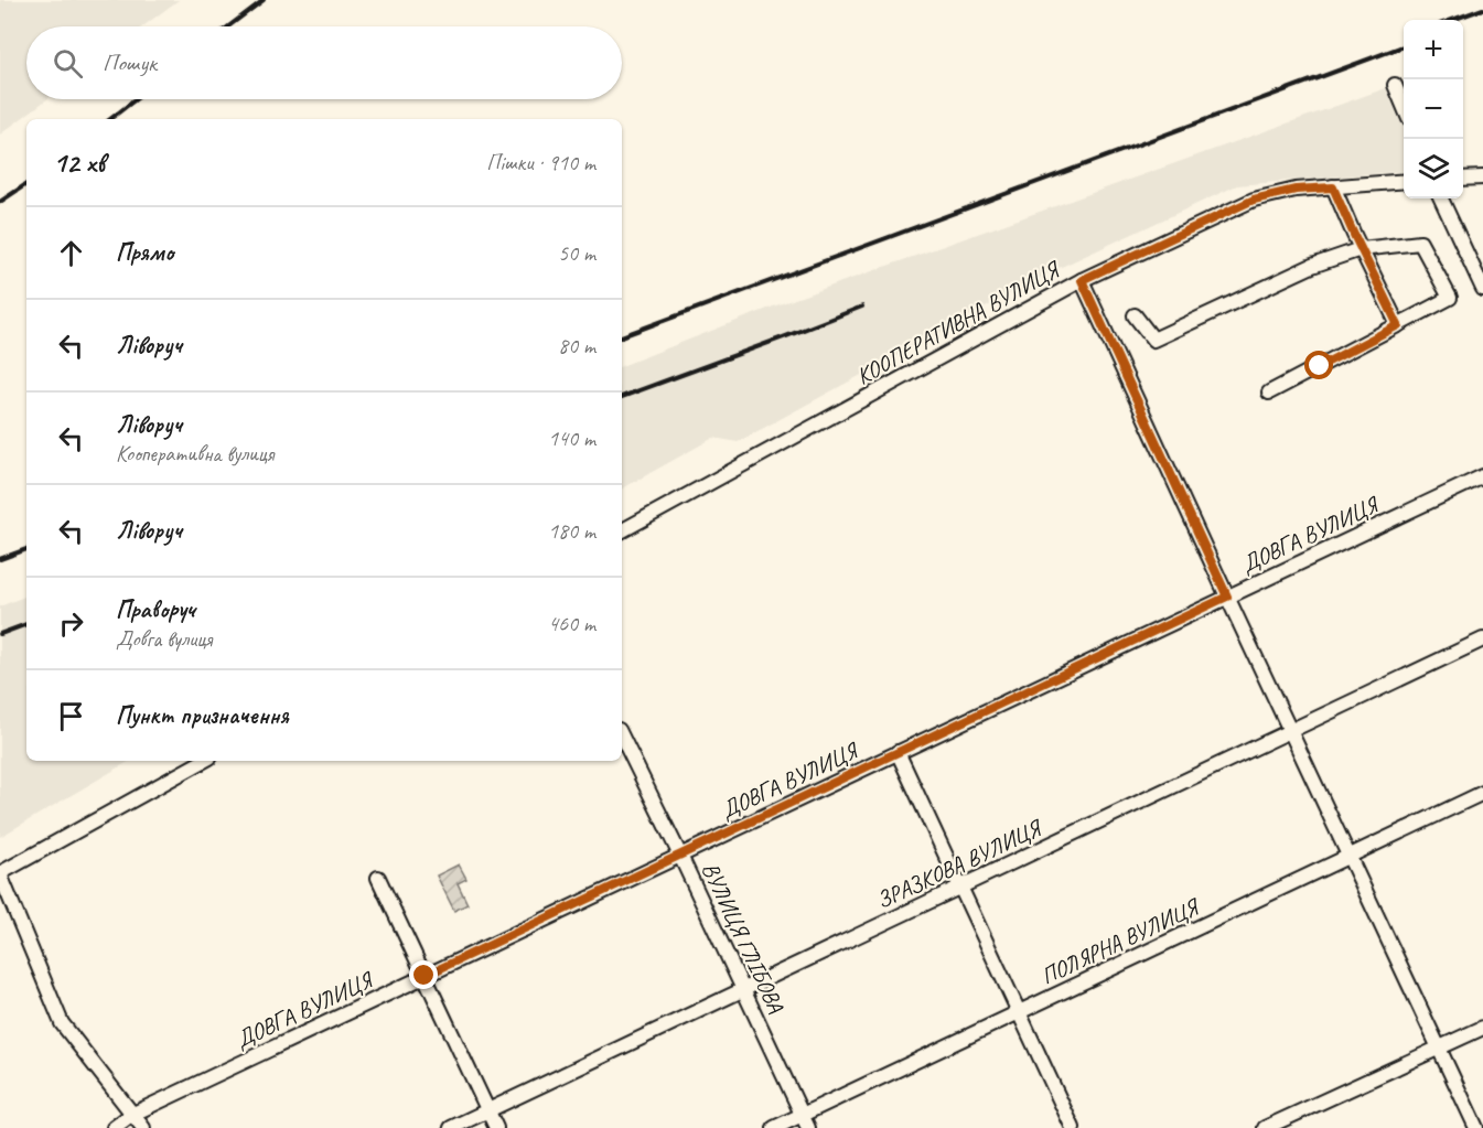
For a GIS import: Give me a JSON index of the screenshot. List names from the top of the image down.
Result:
{
  "streets": {
    "street": [
      "КООПЕРАТИВНА ВУЛИЦЯ",
      "ДОВГА ВУЛИЦЯ",
      "ЗРАЗКОВА ВУЛИЦЯ",
      "ВУЛИЦЯ ГЛІБОВА",
      "ПОЛЯРНА ВУЛИЦЯ"
    ]
  },
  "crossings": [
    ["ДОВГА ВУЛИЦЯ", "ВУЛИЦЯ ГЛІБОВА"],
    ["ЗРАЗКОВА ВУЛИЦЯ", "ВУЛИЦЯ ГЛІБОВА"],
    ["ВУЛИЦЯ ГЛІБОВА", "ПОЛЯРНА ВУЛИЦЯ"]
  ],
  "page": {
    "map_buttons": ["+", "−"],
    "search": "Пошук",
    "heading": ["12 хв", "Пішки · 910 m"],
    "list": [
      ["Прямо", "50 m"],
      ["Ліворуч", "80 m"],
      ["Ліворуч", "Кооперативна вулиця", "140 m"],
      ["Ліворуч", "180 m"],
      ["Праворуч", "Довга вулиця", "460 m"],
      "Пункт призначення"
    ]
  }
}
